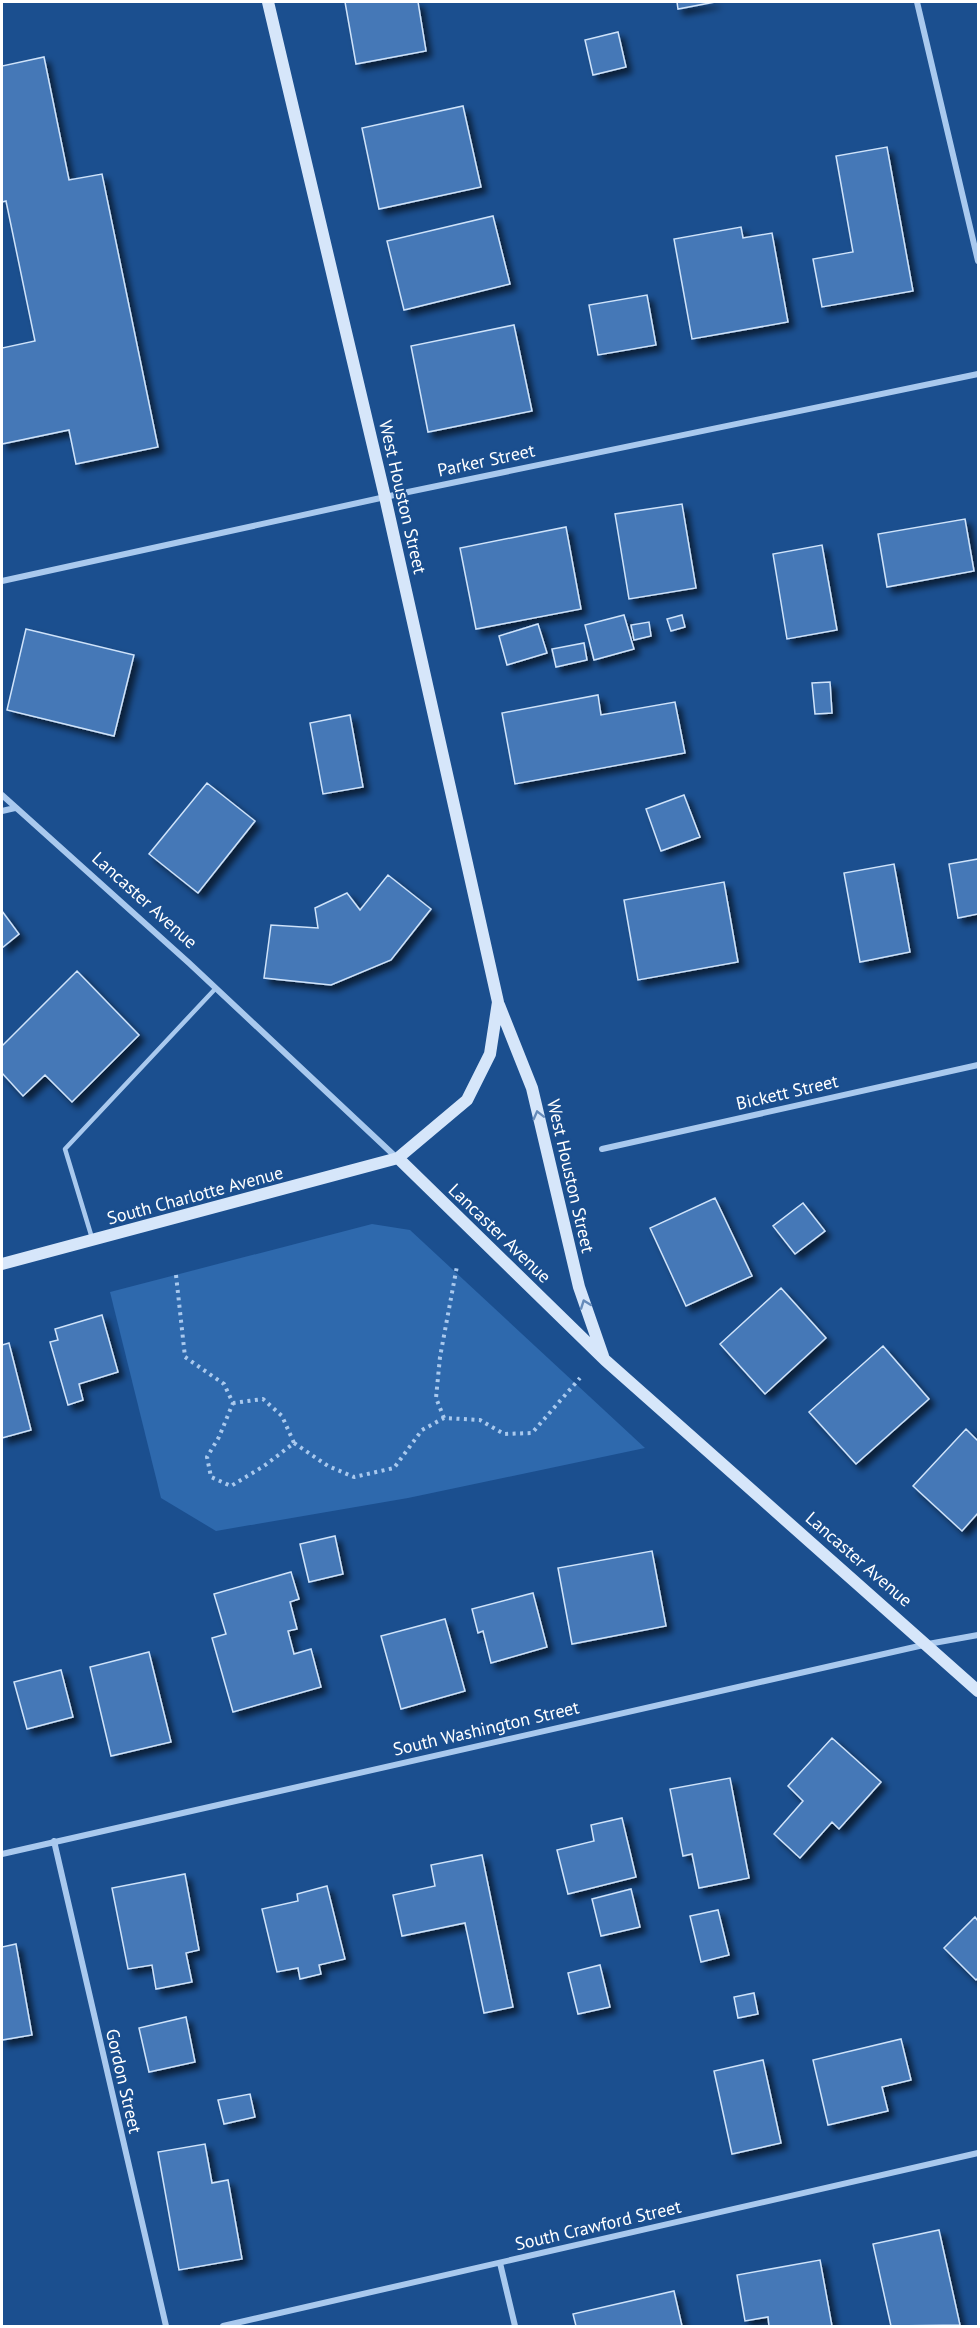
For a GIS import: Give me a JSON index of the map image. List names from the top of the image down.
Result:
{
  "streets": {
    "street": [
      "Parker Street",
      "West Houston Street",
      "Lancaster Avenue",
      "Bickett Street",
      "South Charlotte Avenue",
      "South Washington Street",
      "Gordon Street",
      "South Crawford Street"
    ]
  },
  "crossings": [
    ["Parker Street", "West Houston Street"],
    ["West Houston Street", "Lancaster Avenue"],
    ["West Houston Street", "South Charlotte Avenue"],
    ["Lancaster Avenue", "South Charlotte Avenue"],
    ["Lancaster Avenue", "South Washington Street"],
    ["South Washington Street", "Gordon Street"]
  ]
}
